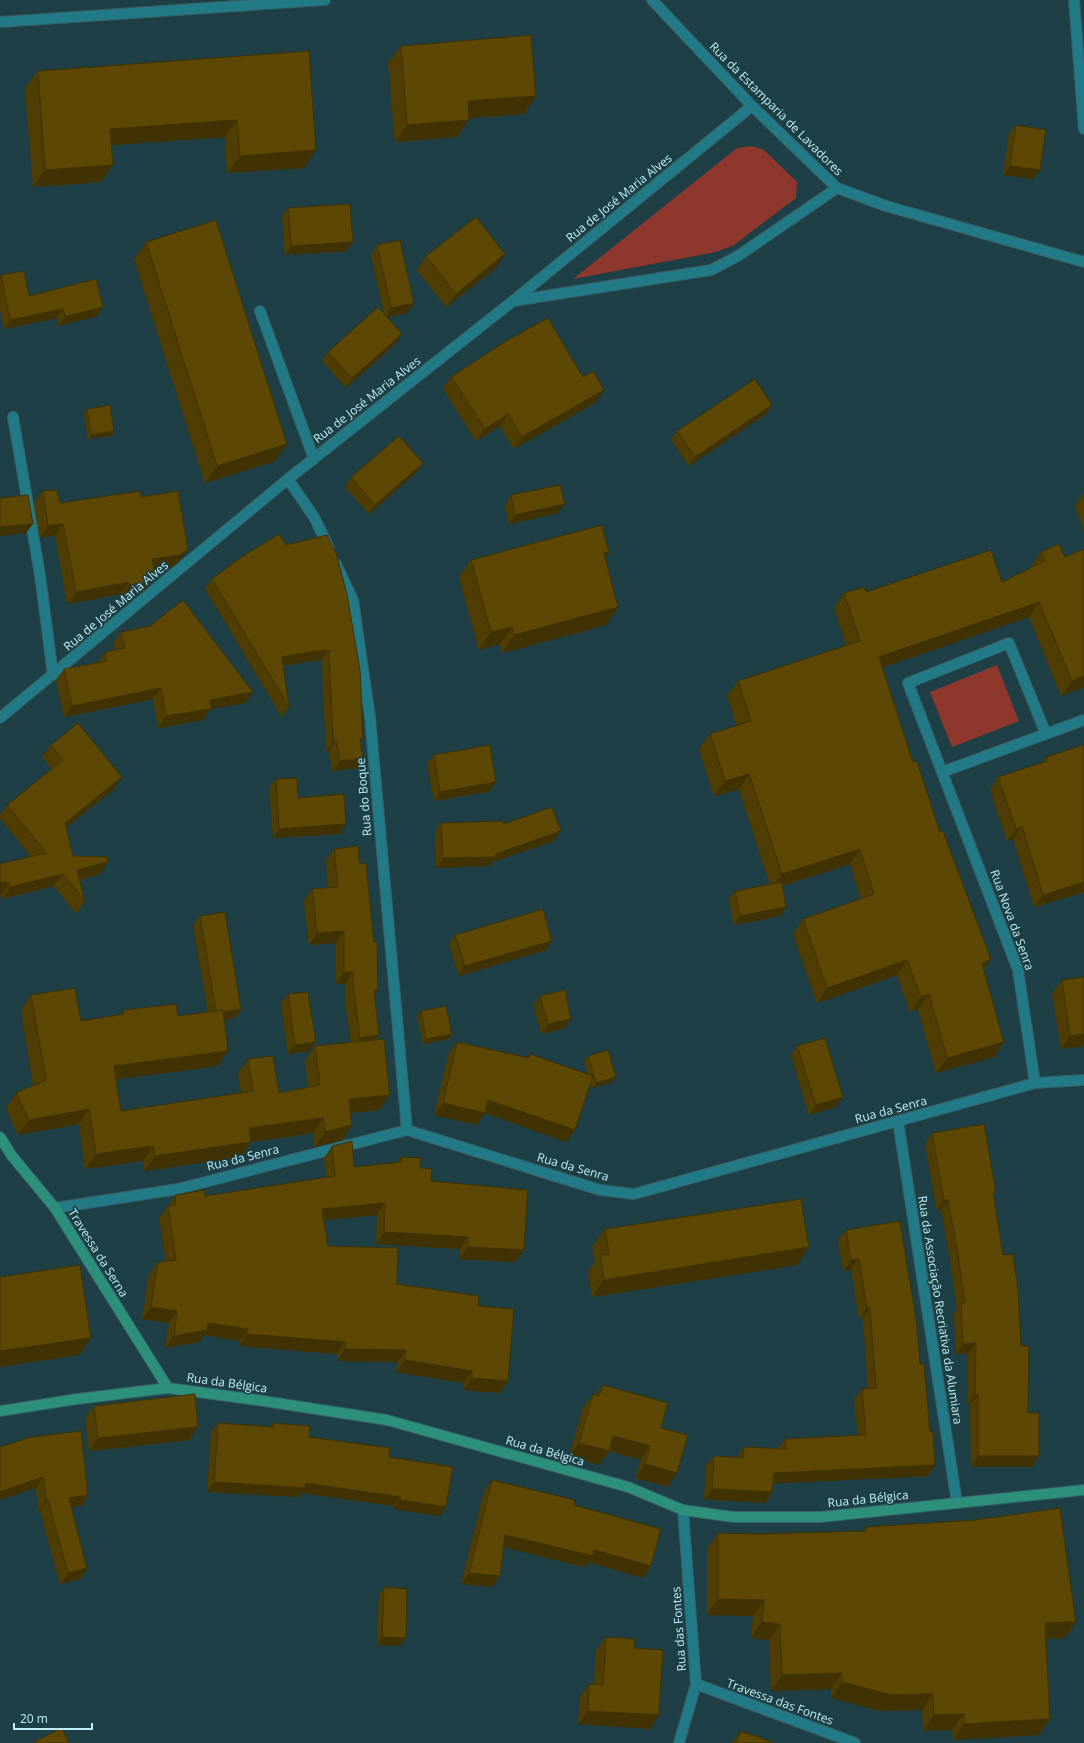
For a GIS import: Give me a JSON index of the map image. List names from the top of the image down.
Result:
{
  "streets": {
    "main road": ["Travessa da Serna", "Rua da Bélgica"],
    "street": [
      "Rua da Estamparia de Lavadores",
      "Rua de José Maria Alves",
      "Rua do Boque",
      "Rua Nova da Senra",
      "Rua da Senra",
      "Rua da Associação Recriativa da Alumiara",
      "Rua das Fontes",
      "Travessa das Fontes"
    ]
  },
  "crossings": [
    ["Rua da Estamparia de Lavadores", "Rua de José Maria Alves"],
    ["Rua de José Maria Alves", "Rua do Boque"],
    ["Rua do Boque", "Rua da Senra"],
    ["Rua Nova da Senra", "Rua da Senra"],
    ["Rua da Senra", "Travessa da Serna"],
    ["Rua da Senra", "Rua da Associação Recriativa da Alumiara"],
    ["Travessa da Serna", "Rua da Bélgica"],
    ["Rua da Associação Recriativa da Alumiara", "Rua da Bélgica"],
    ["Rua da Bélgica", "Rua das Fontes"],
    ["Rua das Fontes", "Travessa das Fontes"]
  ],
  "scale_bar": "20 m"
}
